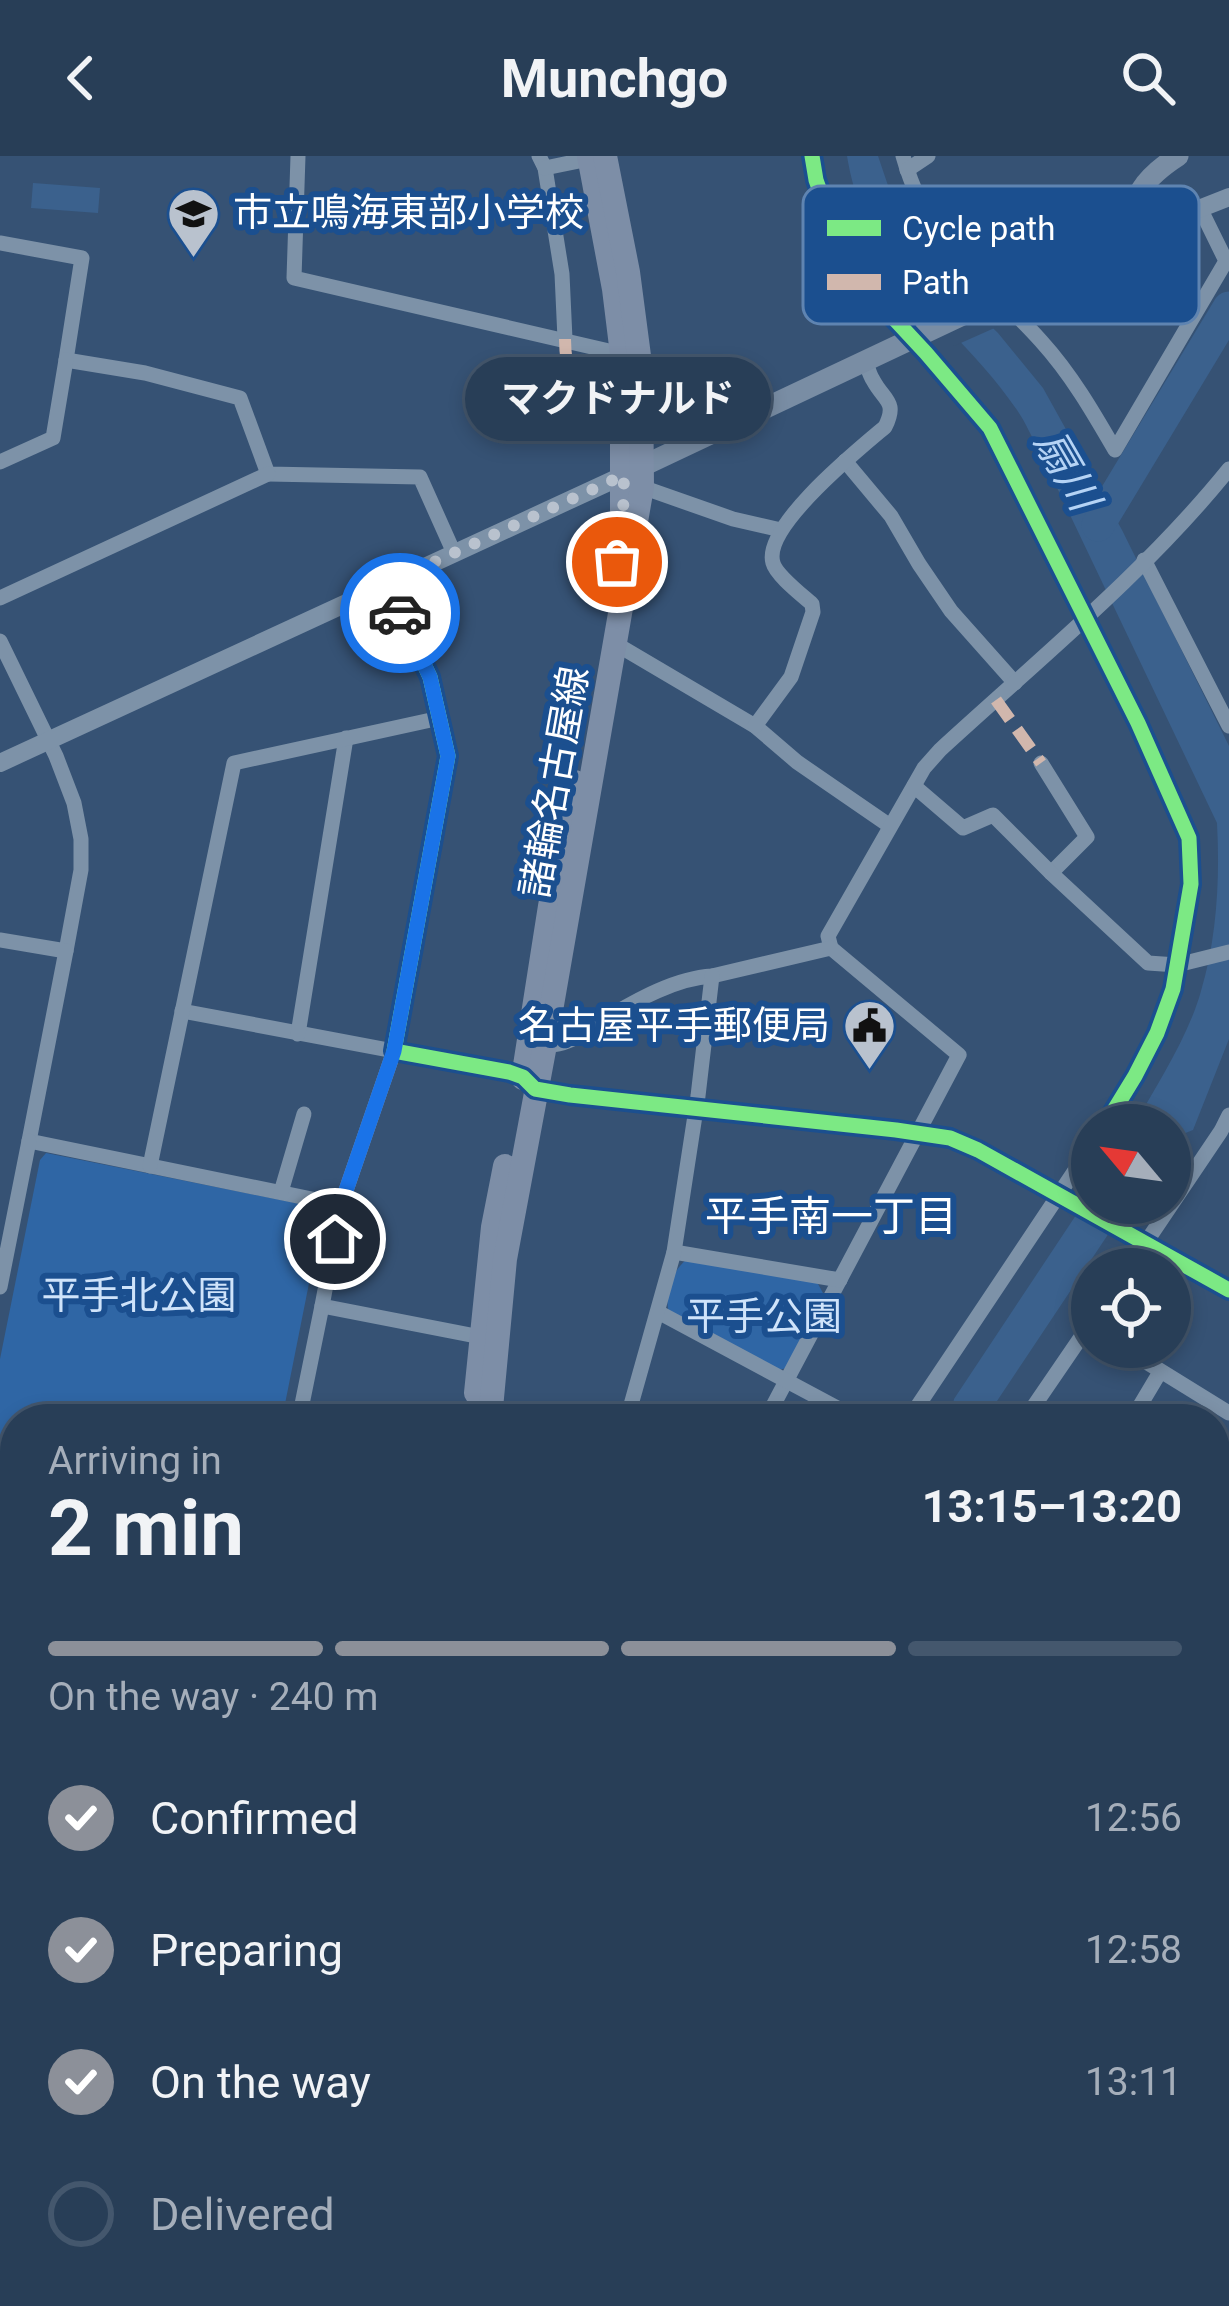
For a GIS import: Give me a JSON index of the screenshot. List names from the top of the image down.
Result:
{
  "streets": {
    "main road": ["諸輪名古屋線"]
  },
  "districts": ["平手南一丁目"],
  "water": ["扇川"],
  "parks": ["平手北公園", "平手公園"],
  "places": {
    "school or university": ["市立鳴海東部小学校"],
    "other": ["マクドナルド"],
    "public building": ["名古屋平手郵便局"]
  },
  "legend": ["Cycle path", "Path"],
  "north": "top left",
  "page": {
    "header": "Munchgo",
    "bubble": "マクドナルド",
    "heading": ["2 min", "Arriving in", "13:15–13:20"],
    "bar": "On the way · 240 m",
    "list": [
      ["Confirmed", "12:56"],
      ["Preparing", "12:58"],
      ["On the way", "13:11"],
      "Delivered"
    ]
  }
}
